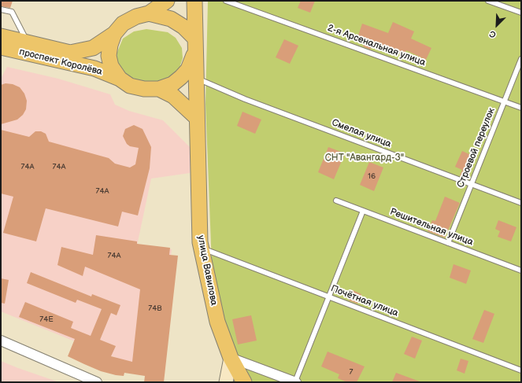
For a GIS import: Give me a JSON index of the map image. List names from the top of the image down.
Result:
{
  "streets": {
    "main road": ["проспект Королёва", "улица Вавилова"],
    "lane": [
      "2-я Арсенальная улица",
      "Смелая улица",
      "Строевой переулок",
      "Решительная улица",
      "Почётная улица"
    ]
  },
  "crossings": [
    ["2-я Арсенальная улица", "Строевой переулок"],
    ["проспект Королёва", "улица Вавилова"],
    ["Смелая улица", "Строевой переулок"],
    ["Смелая улица", "улица Вавилова"],
    ["Строевой переулок", "Решительная улица"],
    ["улица Вавилова", "Почётная улица"]
  ],
  "parks": ["СНТ \"Авангард-3\""],
  "house_numbers": [
    "74А",
    "74А",
    "16",
    "74А",
    "74А",
    "74В",
    "74Е",
    "7"
  ],
  "north": "bottom left"
}
